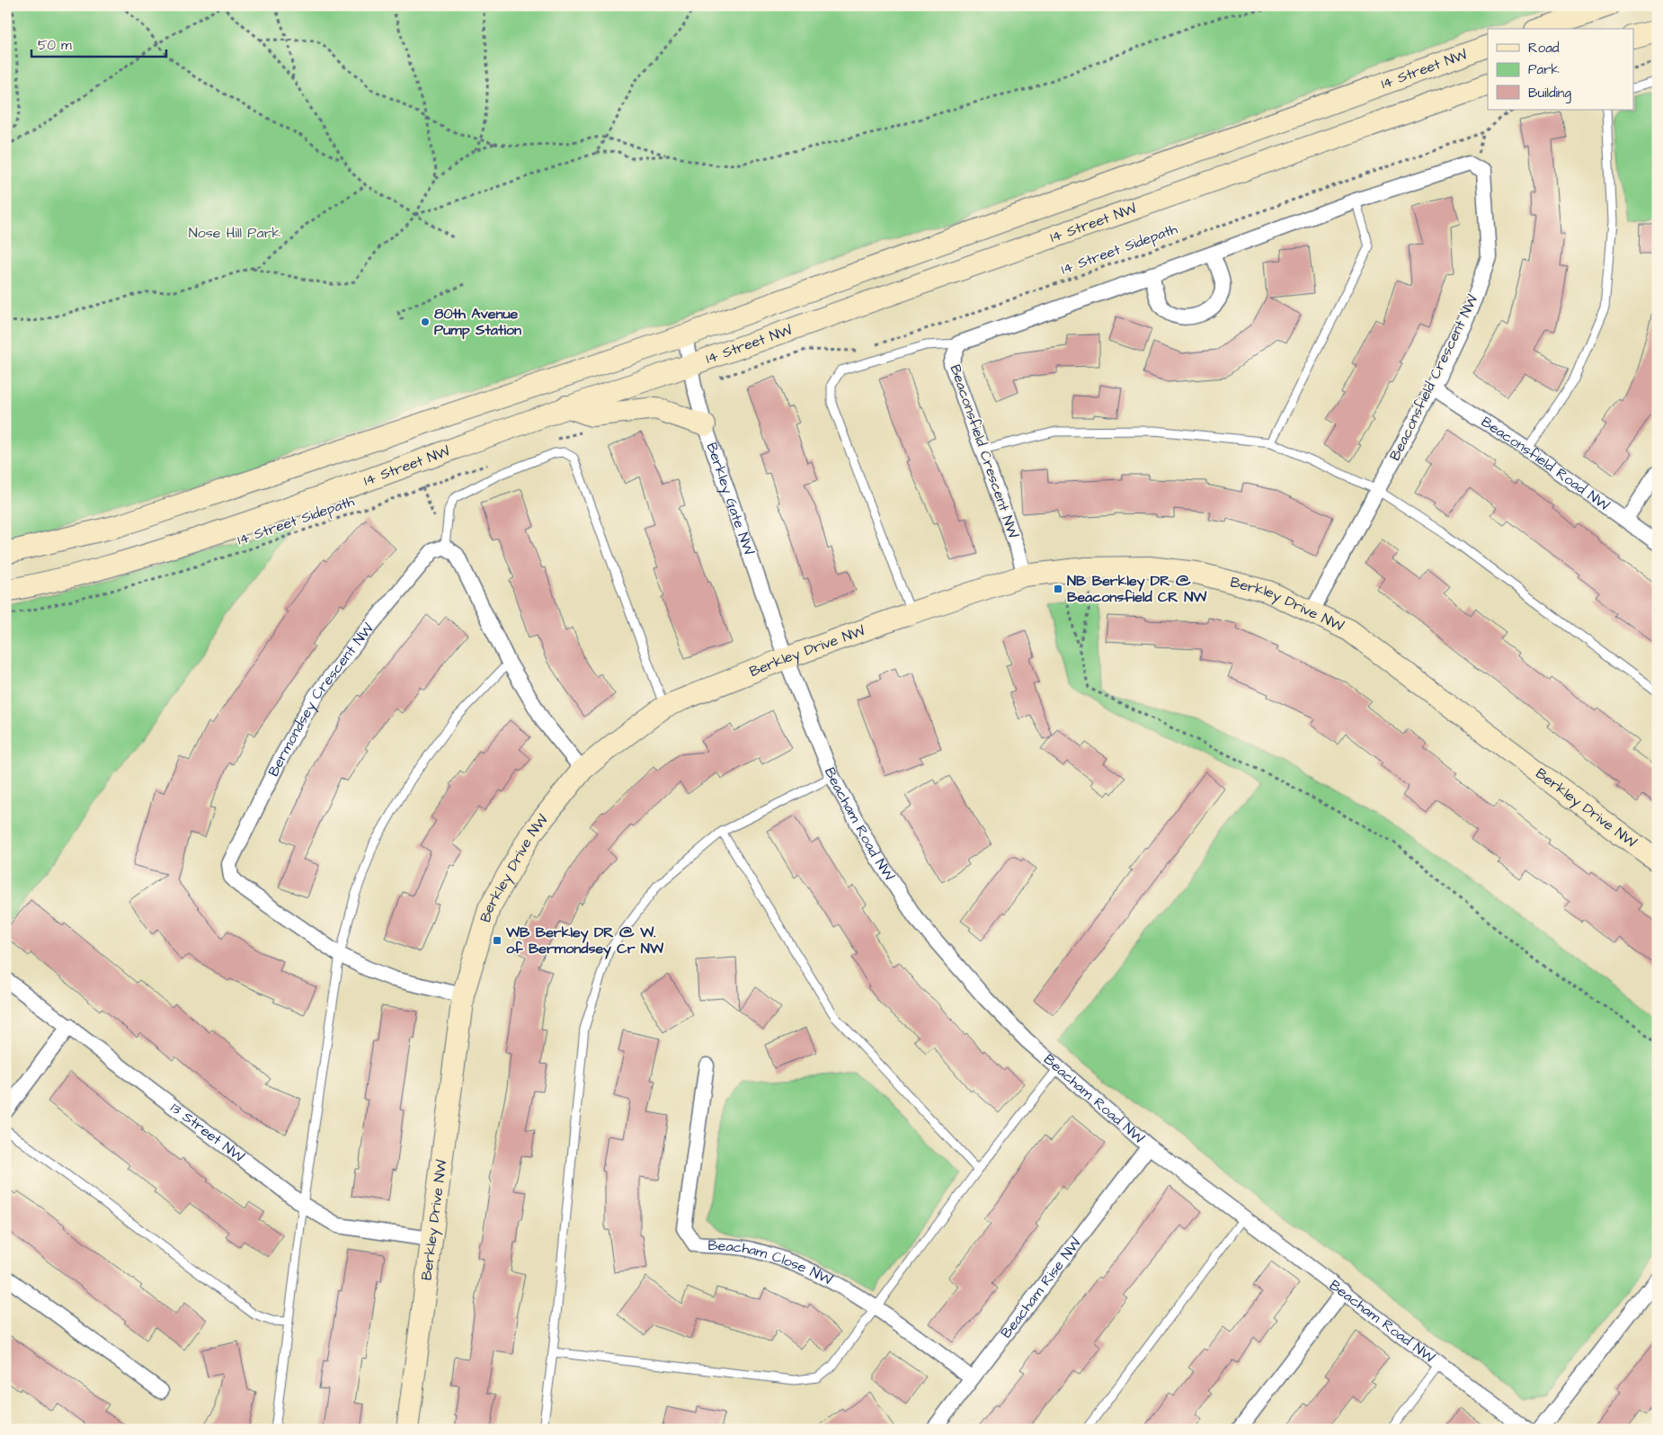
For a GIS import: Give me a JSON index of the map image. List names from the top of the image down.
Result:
{
  "streets": {
    "main road": ["14 Street NW", "Berkley Drive NW"],
    "street": [
      "Beaconsfield Crescent NW",
      "Beaconsfield Road NW",
      "Berkley Gate NW",
      "Bermondsey Crescent NW",
      "Beacham Road NW",
      "13 Street NW",
      "Beacham Close NW",
      "Beacham Rise NW"
    ],
    "path": ["14 Street Sidepath"]
  },
  "crossings": [
    ["14 Street NW", "Berkley Gate NW"],
    ["Beaconsfield Crescent NW", "Beaconsfield Road NW"],
    ["Beaconsfield Crescent NW", "Berkley Drive NW"],
    ["Berkley Gate NW", "Berkley Drive NW"],
    ["Berkley Gate NW", "Beacham Road NW"],
    ["Berkley Drive NW", "Bermondsey Crescent NW"],
    ["Berkley Drive NW", "Beacham Road NW"],
    ["Berkley Drive NW", "13 Street NW"],
    ["Beacham Road NW", "Beacham Rise NW"],
    ["Beacham Close NW", "Beacham Rise NW"]
  ],
  "parks": ["Nose Hill Park"],
  "places": {
    "other": ["80th Avenue Pump Station"],
    "transit": ["NB Berkley DR @ Beaconsfield CR NW", "WB Berkley DR @ W. of Bermondsey Cr NW"]
  },
  "legend": ["Road", "Park", "Building"],
  "scale_bar": "50 m"
}
